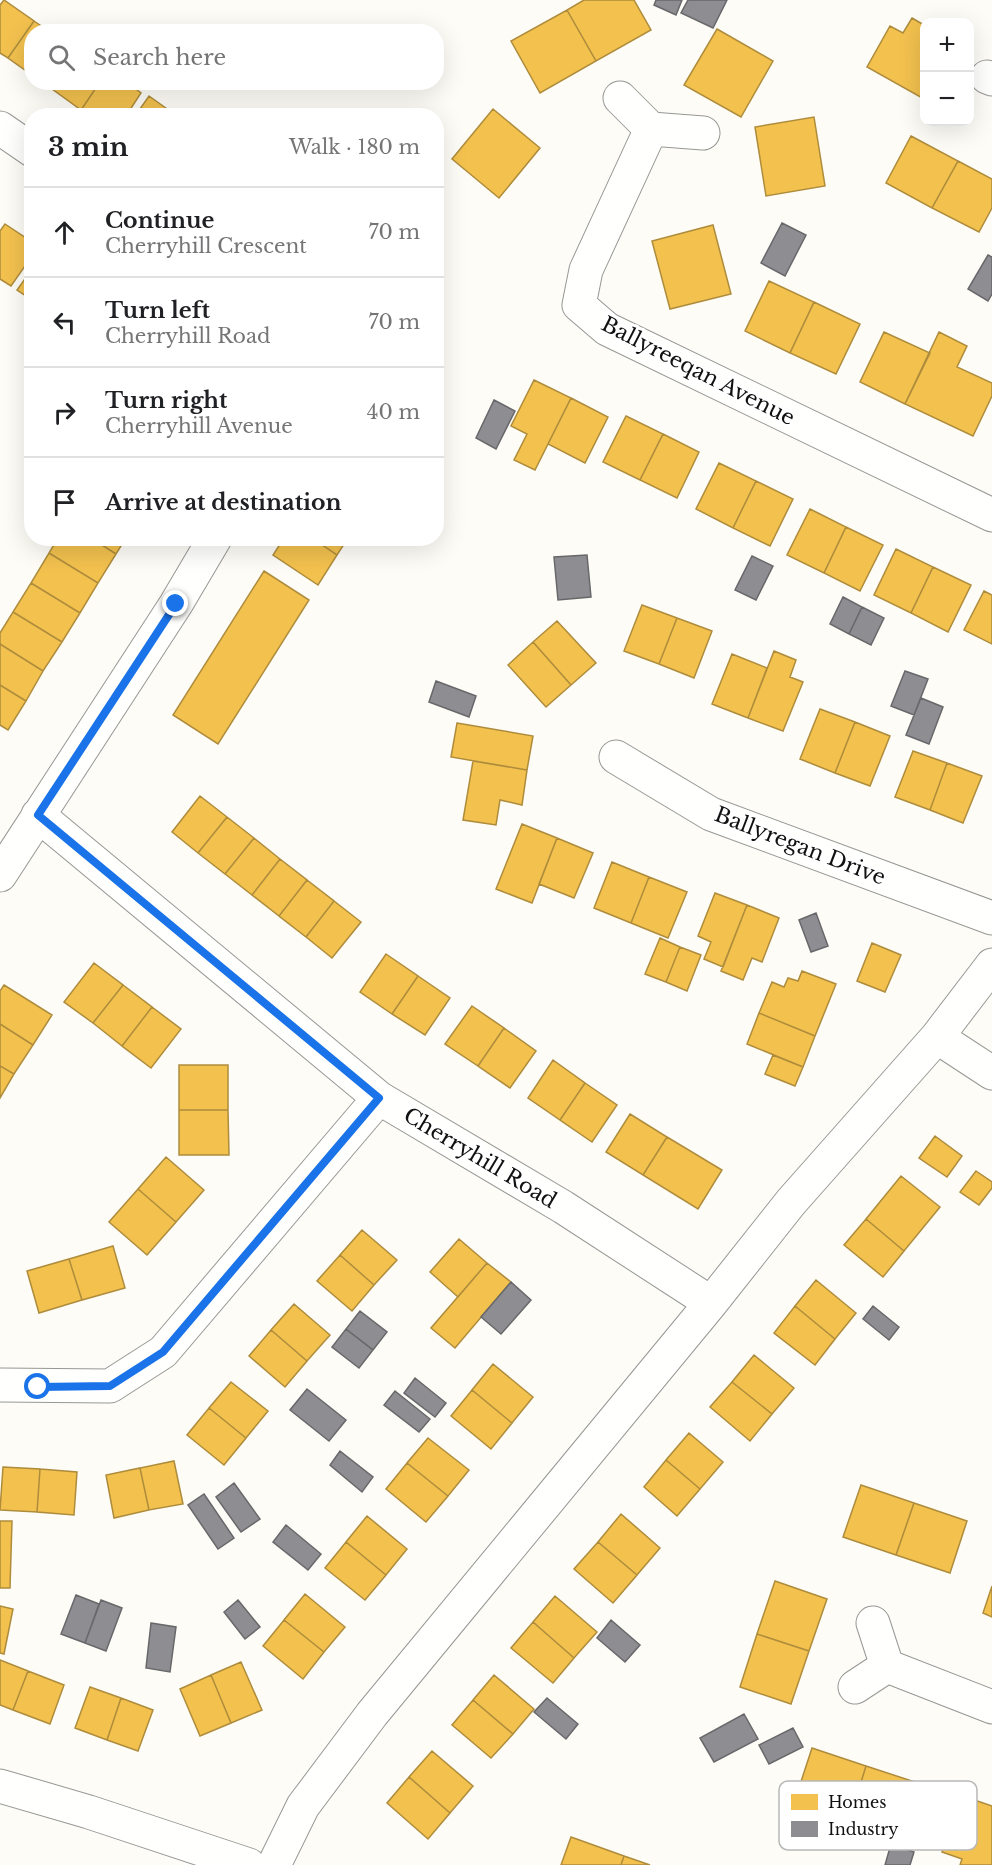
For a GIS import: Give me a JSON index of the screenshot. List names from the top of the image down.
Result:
{
  "streets": {
    "street": ["Ballyreeqan Avenue", "Ballyregan Drive", "Cherryhill Road"]
  },
  "legend": ["Homes", "Industry"],
  "page": {
    "map_buttons": ["+", "−"],
    "search": "Search here",
    "heading": ["3 min", "Walk · 180 m"],
    "list": [
      ["Continue", "Cherryhill Crescent", "70 m"],
      ["Turn left", "Cherryhill Road", "70 m"],
      ["Turn right", "Cherryhill Avenue", "40 m"],
      "Arrive at destination"
    ]
  }
}
